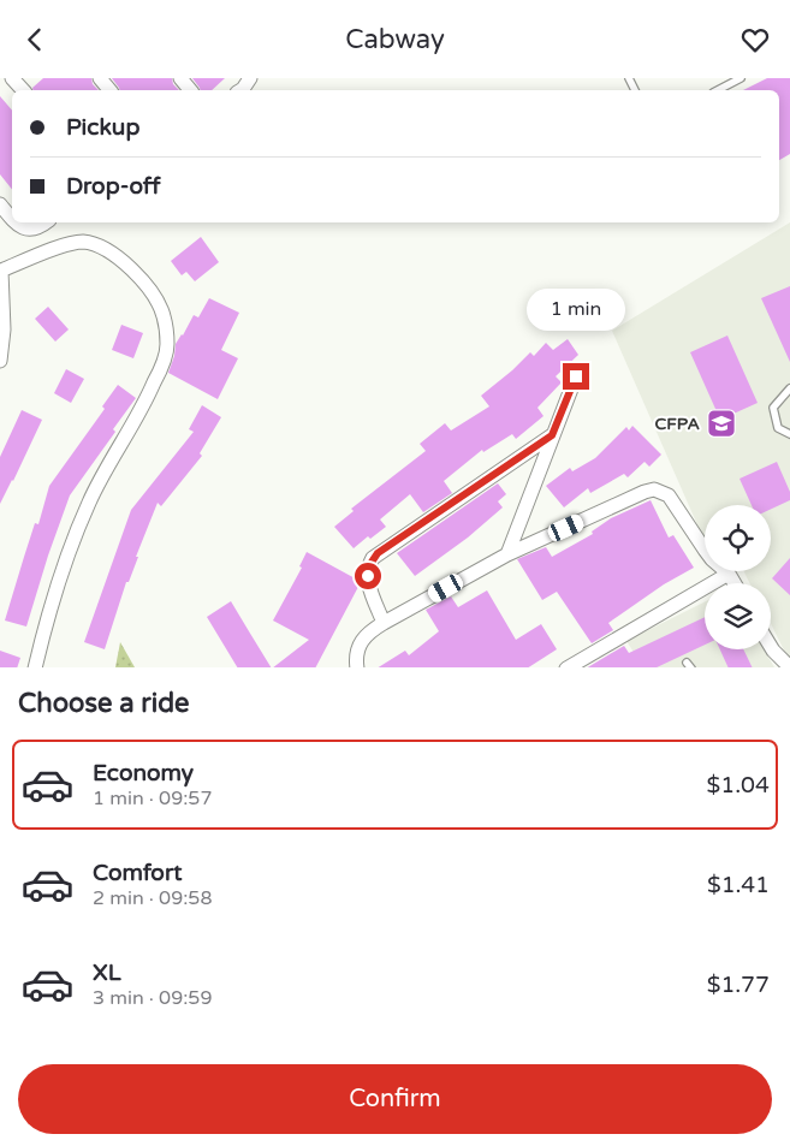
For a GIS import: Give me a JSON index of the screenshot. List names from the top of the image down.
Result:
{
  "places": {
    "school or university": ["CFPA"]
  },
  "page": {
    "header": "Cabway",
    "banner": ["Pickup", "Drop-off"],
    "bubble": "1 min",
    "heading": "Choose a ride",
    "list": [
      {
        "name": "Economy",
        "note": "1 min · 09:57",
        "value": "$1.04"
      },
      {
        "name": "Comfort",
        "note": "2 min · 09:58",
        "value": "$1.41"
      },
      {
        "name": "XL",
        "note": "3 min · 09:59",
        "value": "$1.77"
      }
    ],
    "buttons": "Confirm"
  }
}
